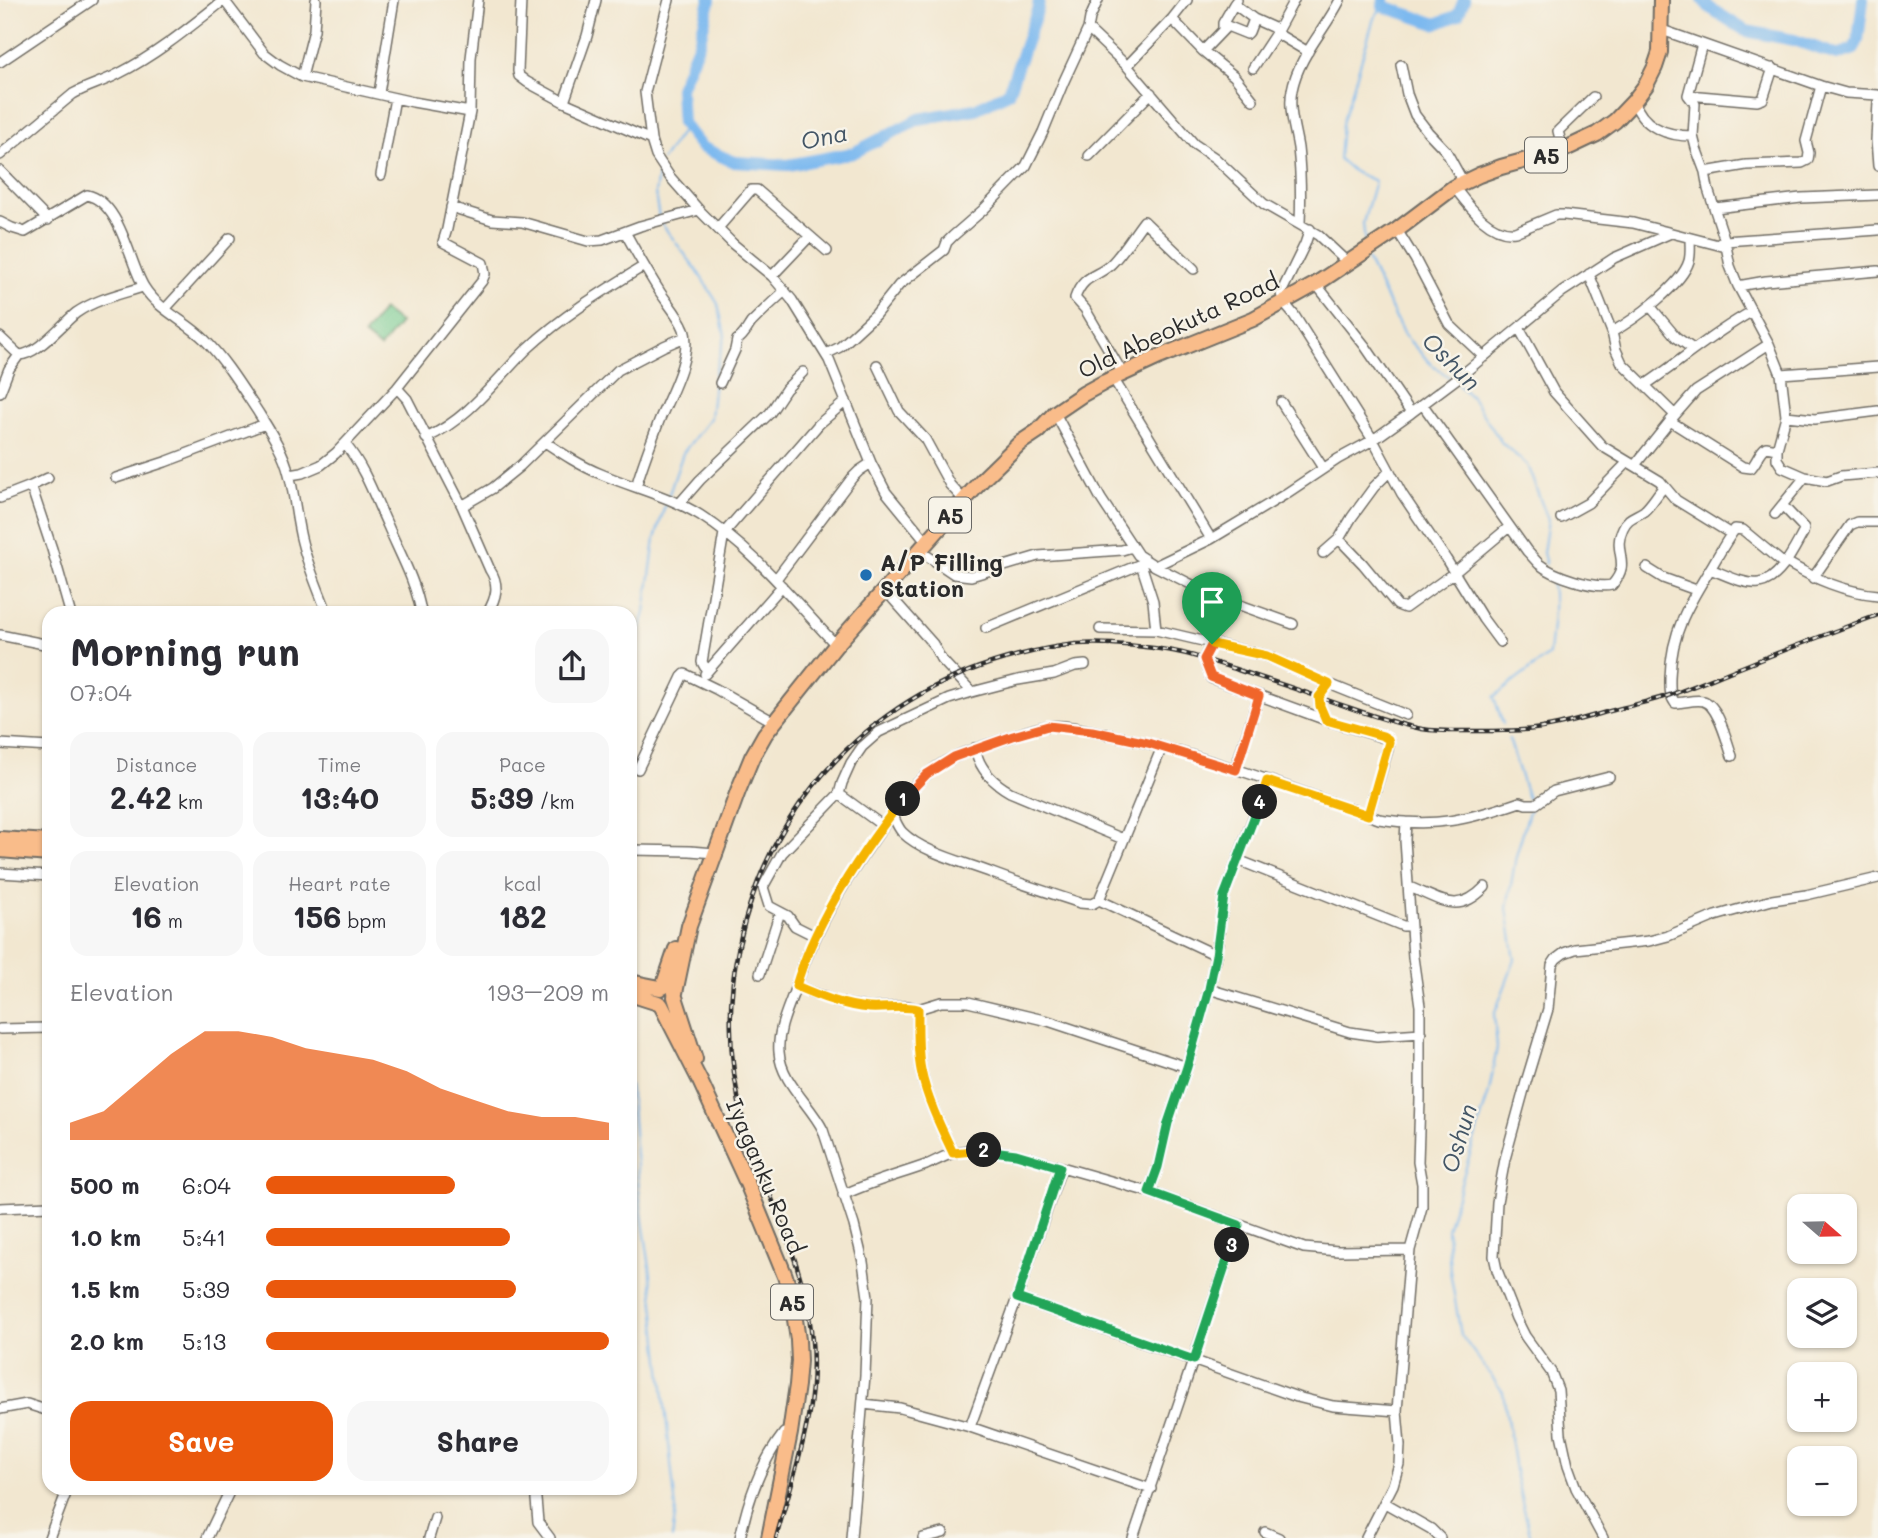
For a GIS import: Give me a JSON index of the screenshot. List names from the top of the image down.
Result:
{
  "streets": {
    "main road": ["A5", "Old Abeokuta Road", "Iyaganku Road"]
  },
  "crossings": [
    ["Old Abeokuta Road", "Iyaganku Road"]
  ],
  "water": ["Ona", "Oshun"],
  "places": ["A/P Filling Station"],
  "north": "right",
  "page": {
    "heading": ["Morning run", "07:04"],
    "stats": [
      ["Distance", "2.42 km"],
      ["Time", "13:40"],
      ["Pace", "5:39 /km"],
      ["Elevation", "16 m"],
      ["Heart rate", "156 bpm"],
      ["kcal", "182"]
    ],
    "pins": [
      "1",
      "4",
      "2",
      "3"
    ],
    "chart": ["Elevation", "193–209 m"],
    "list": [
      {
        "name": "500 m",
        "note": "6:04"
      },
      {
        "name": "1.0 km",
        "note": "5:41"
      },
      {
        "name": "1.5 km",
        "note": "5:39"
      },
      {
        "name": "2.0 km",
        "note": "5:13"
      }
    ],
    "map_buttons": ["+", "−"],
    "buttons": ["Save", "Share"]
  }
}
